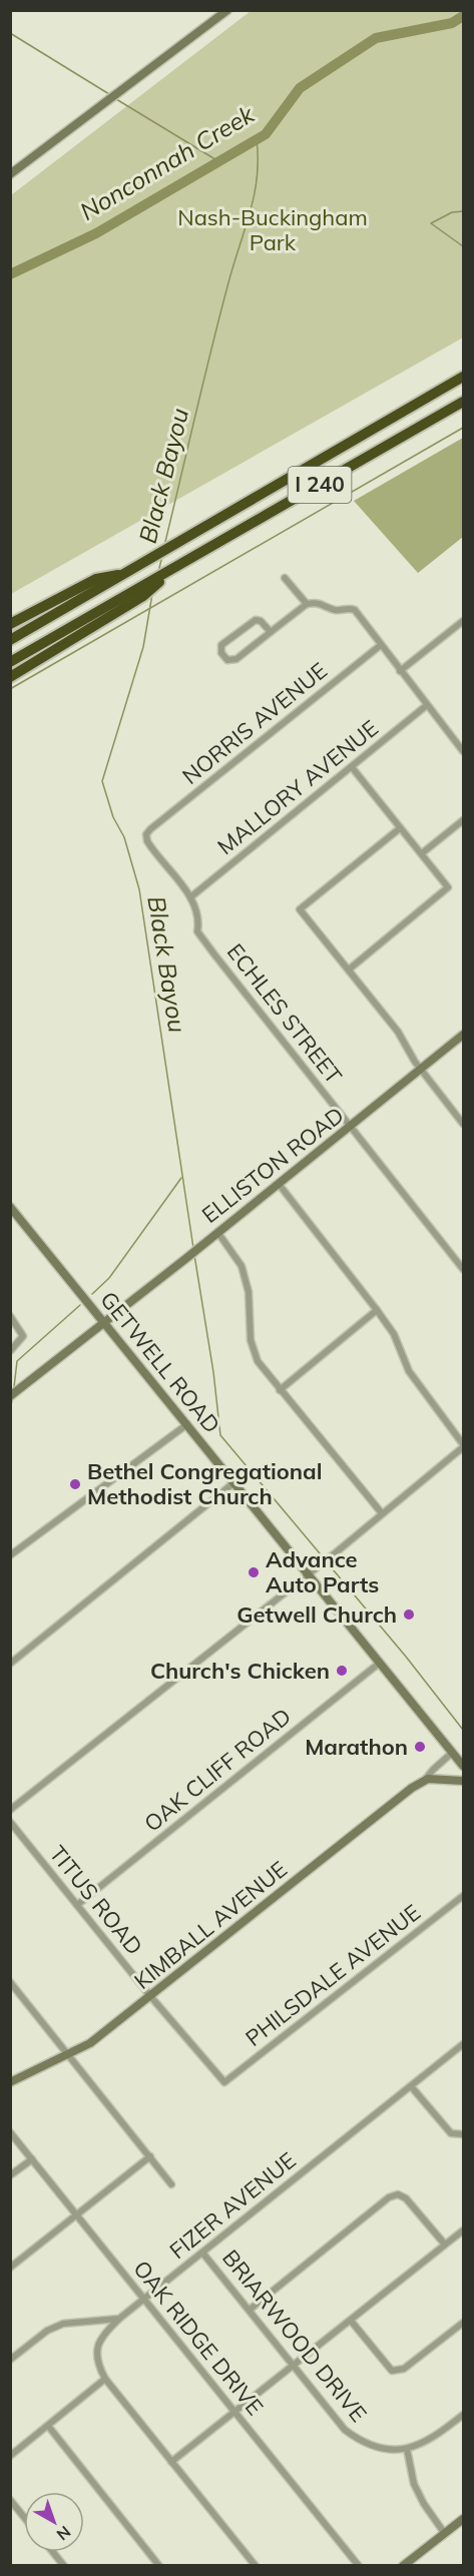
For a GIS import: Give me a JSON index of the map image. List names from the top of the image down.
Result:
{
  "streets": {
    "highway": ["I 240"],
    "main road": ["ELLISTON ROAD", "GETWELL ROAD", "KIMBALL AVENUE"],
    "street": [
      "NORRIS AVENUE",
      "MALLORY AVENUE",
      "ECHLES STREET",
      "OAK CLIFF ROAD",
      "TITUS ROAD",
      "PHILSDALE AVENUE",
      "FIZER AVENUE",
      "BRIARWOOD DRIVE",
      "OAK RIDGE DRIVE"
    ]
  },
  "crossings": [
    ["NORRIS AVENUE", "ECHLES STREET"],
    ["MALLORY AVENUE", "ECHLES STREET"],
    ["ECHLES STREET", "ELLISTON ROAD"],
    ["ELLISTON ROAD", "GETWELL ROAD"],
    ["GETWELL ROAD", "OAK CLIFF ROAD"],
    ["GETWELL ROAD", "KIMBALL AVENUE"],
    ["OAK CLIFF ROAD", "TITUS ROAD"],
    ["TITUS ROAD", "KIMBALL AVENUE"],
    ["TITUS ROAD", "PHILSDALE AVENUE"],
    ["FIZER AVENUE", "BRIARWOOD DRIVE"],
    ["FIZER AVENUE", "OAK RIDGE DRIVE"]
  ],
  "water": ["Nonconnah Creek", "Black Bayou"],
  "parks": ["Nash-Buckingham Park"],
  "places": [
    "Bethel Congregational Methodist Church",
    "Advance Auto Parts",
    "Getwell Church",
    "Church's Chicken",
    "Marathon"
  ],
  "north": "bottom right"
}
